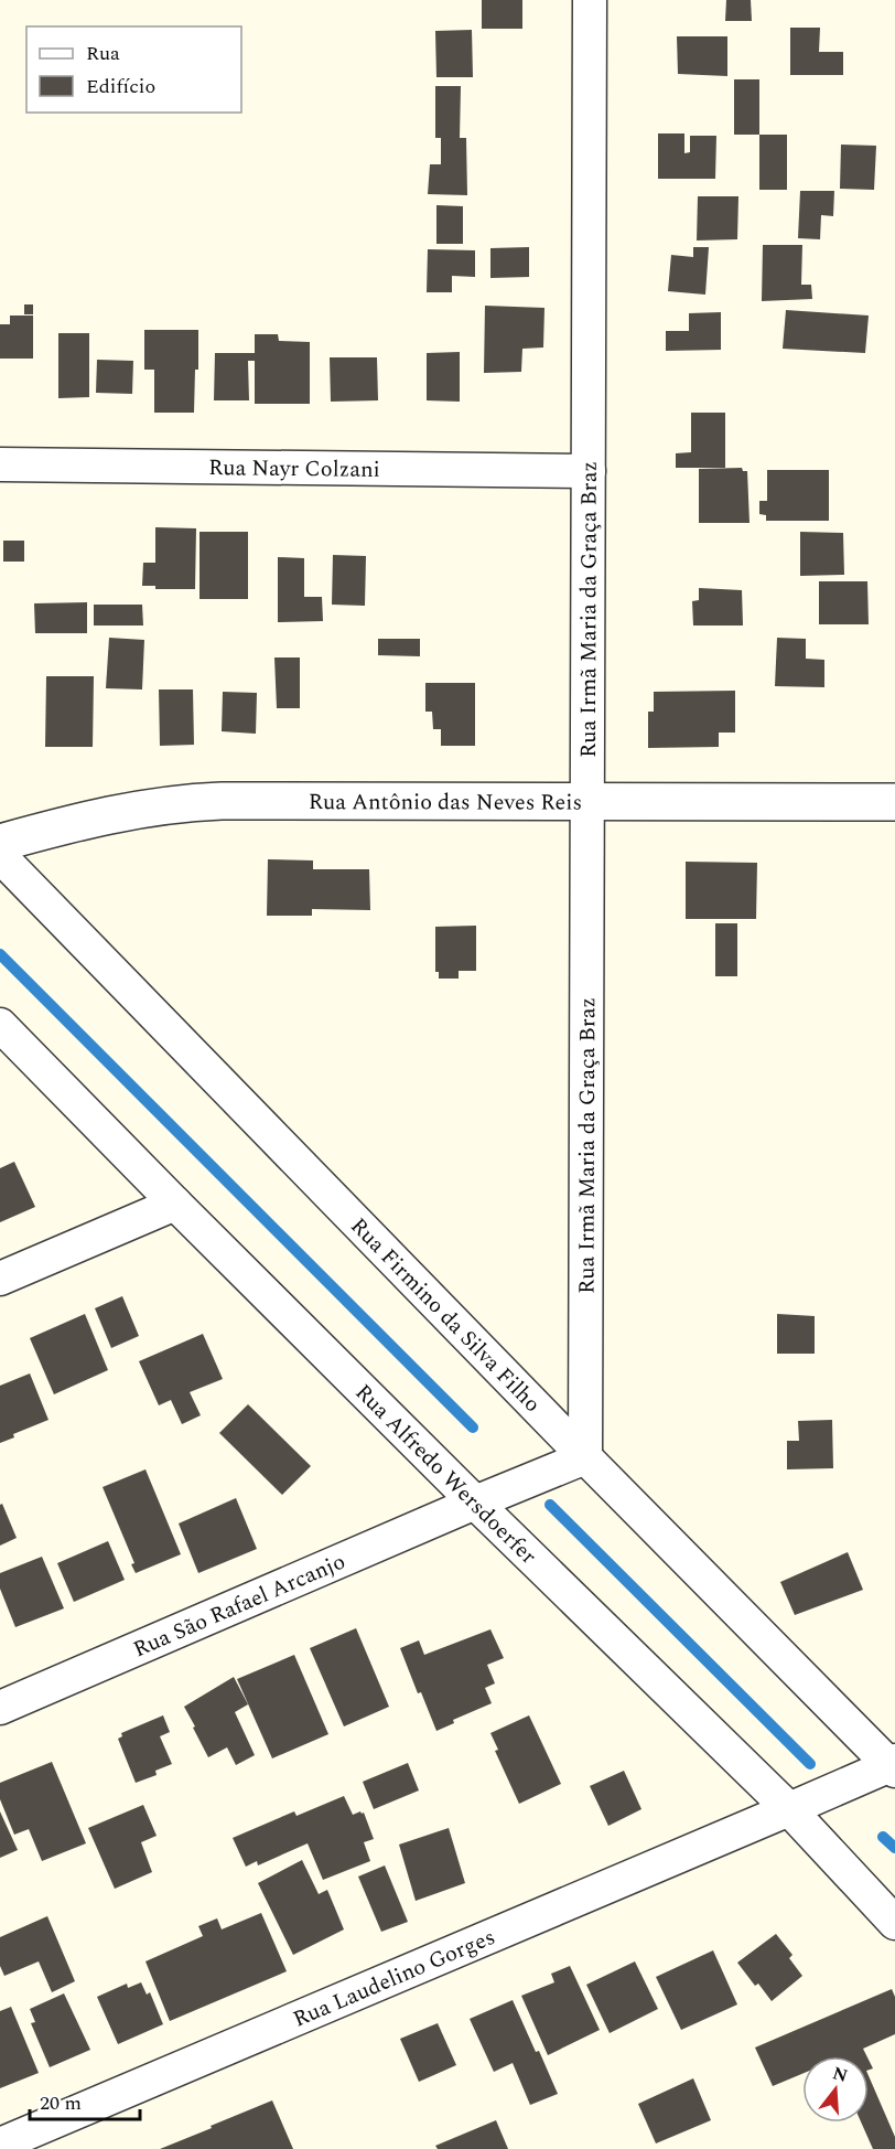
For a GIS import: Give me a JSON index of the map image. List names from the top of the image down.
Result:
{
  "streets": {
    "street": [
      "Rua Nayr Colzani",
      "Rua Irmã Maria da Graça Braz",
      "Rua Antônio das Neves Reis",
      "Rua Firmino da Silva Filho",
      "Rua Alfredo Wersdoerfer",
      "Rua São Rafael Arcanjo",
      "Rua Laudelino Gorges"
    ]
  },
  "crossings": [
    ["Rua Nayr Colzani", "Rua Irmã Maria da Graça Braz"],
    ["Rua Irmã Maria da Graça Braz", "Rua Antônio das Neves Reis"],
    ["Rua Irmã Maria da Graça Braz", "Rua Firmino da Silva Filho"],
    ["Rua Irmã Maria da Graça Braz", "Rua São Rafael Arcanjo"],
    ["Rua Firmino da Silva Filho", "Rua São Rafael Arcanjo"],
    ["Rua Firmino da Silva Filho", "Rua Laudelino Gorges"],
    ["Rua Alfredo Wersdoerfer", "Rua São Rafael Arcanjo"],
    ["Rua Alfredo Wersdoerfer", "Rua Laudelino Gorges"]
  ],
  "legend": ["Rua", "Edifício"],
  "scale_bar": "20 m",
  "north": "top"
}
